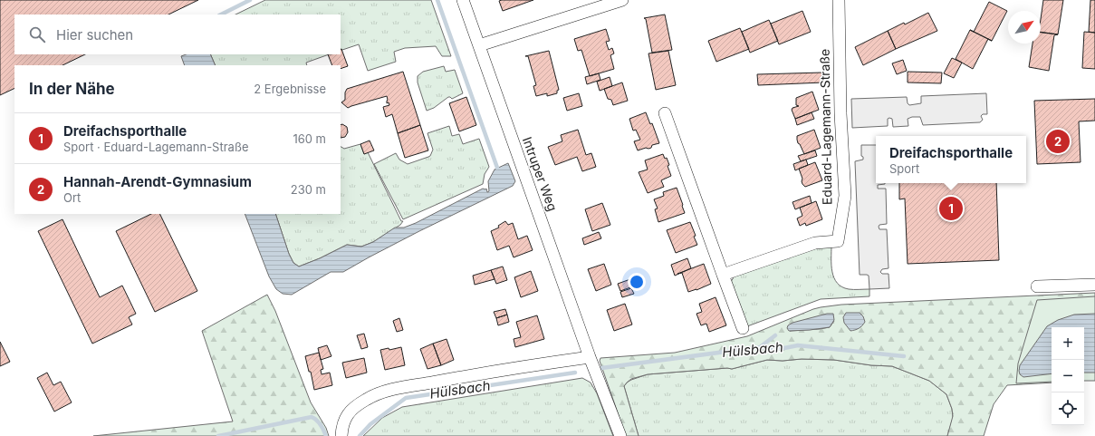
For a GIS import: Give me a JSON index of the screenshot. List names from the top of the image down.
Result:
{
  "streets": {
    "street": ["Eduard-Lagemann-Straße", "Intruper Weg"]
  },
  "water": ["Hülsbach"],
  "north": "top right",
  "page": {
    "search": "Hier suchen",
    "heading": ["In der Nähe", "2 Ergebnisse"],
    "list": [
      {
        "mark": "1",
        "name": "Dreifachsporthalle",
        "note": "Sport · Eduard-Lagemann-Straße",
        "value": "160 m"
      },
      {
        "mark": "2",
        "name": "Hannah-Arendt-Gymnasium",
        "note": "Ort",
        "value": "230 m"
      }
    ],
    "pins": ["2", "1"],
    "popup": ["Dreifachsporthalle", "Sport"],
    "map_buttons": ["+", "−"]
  }
}
